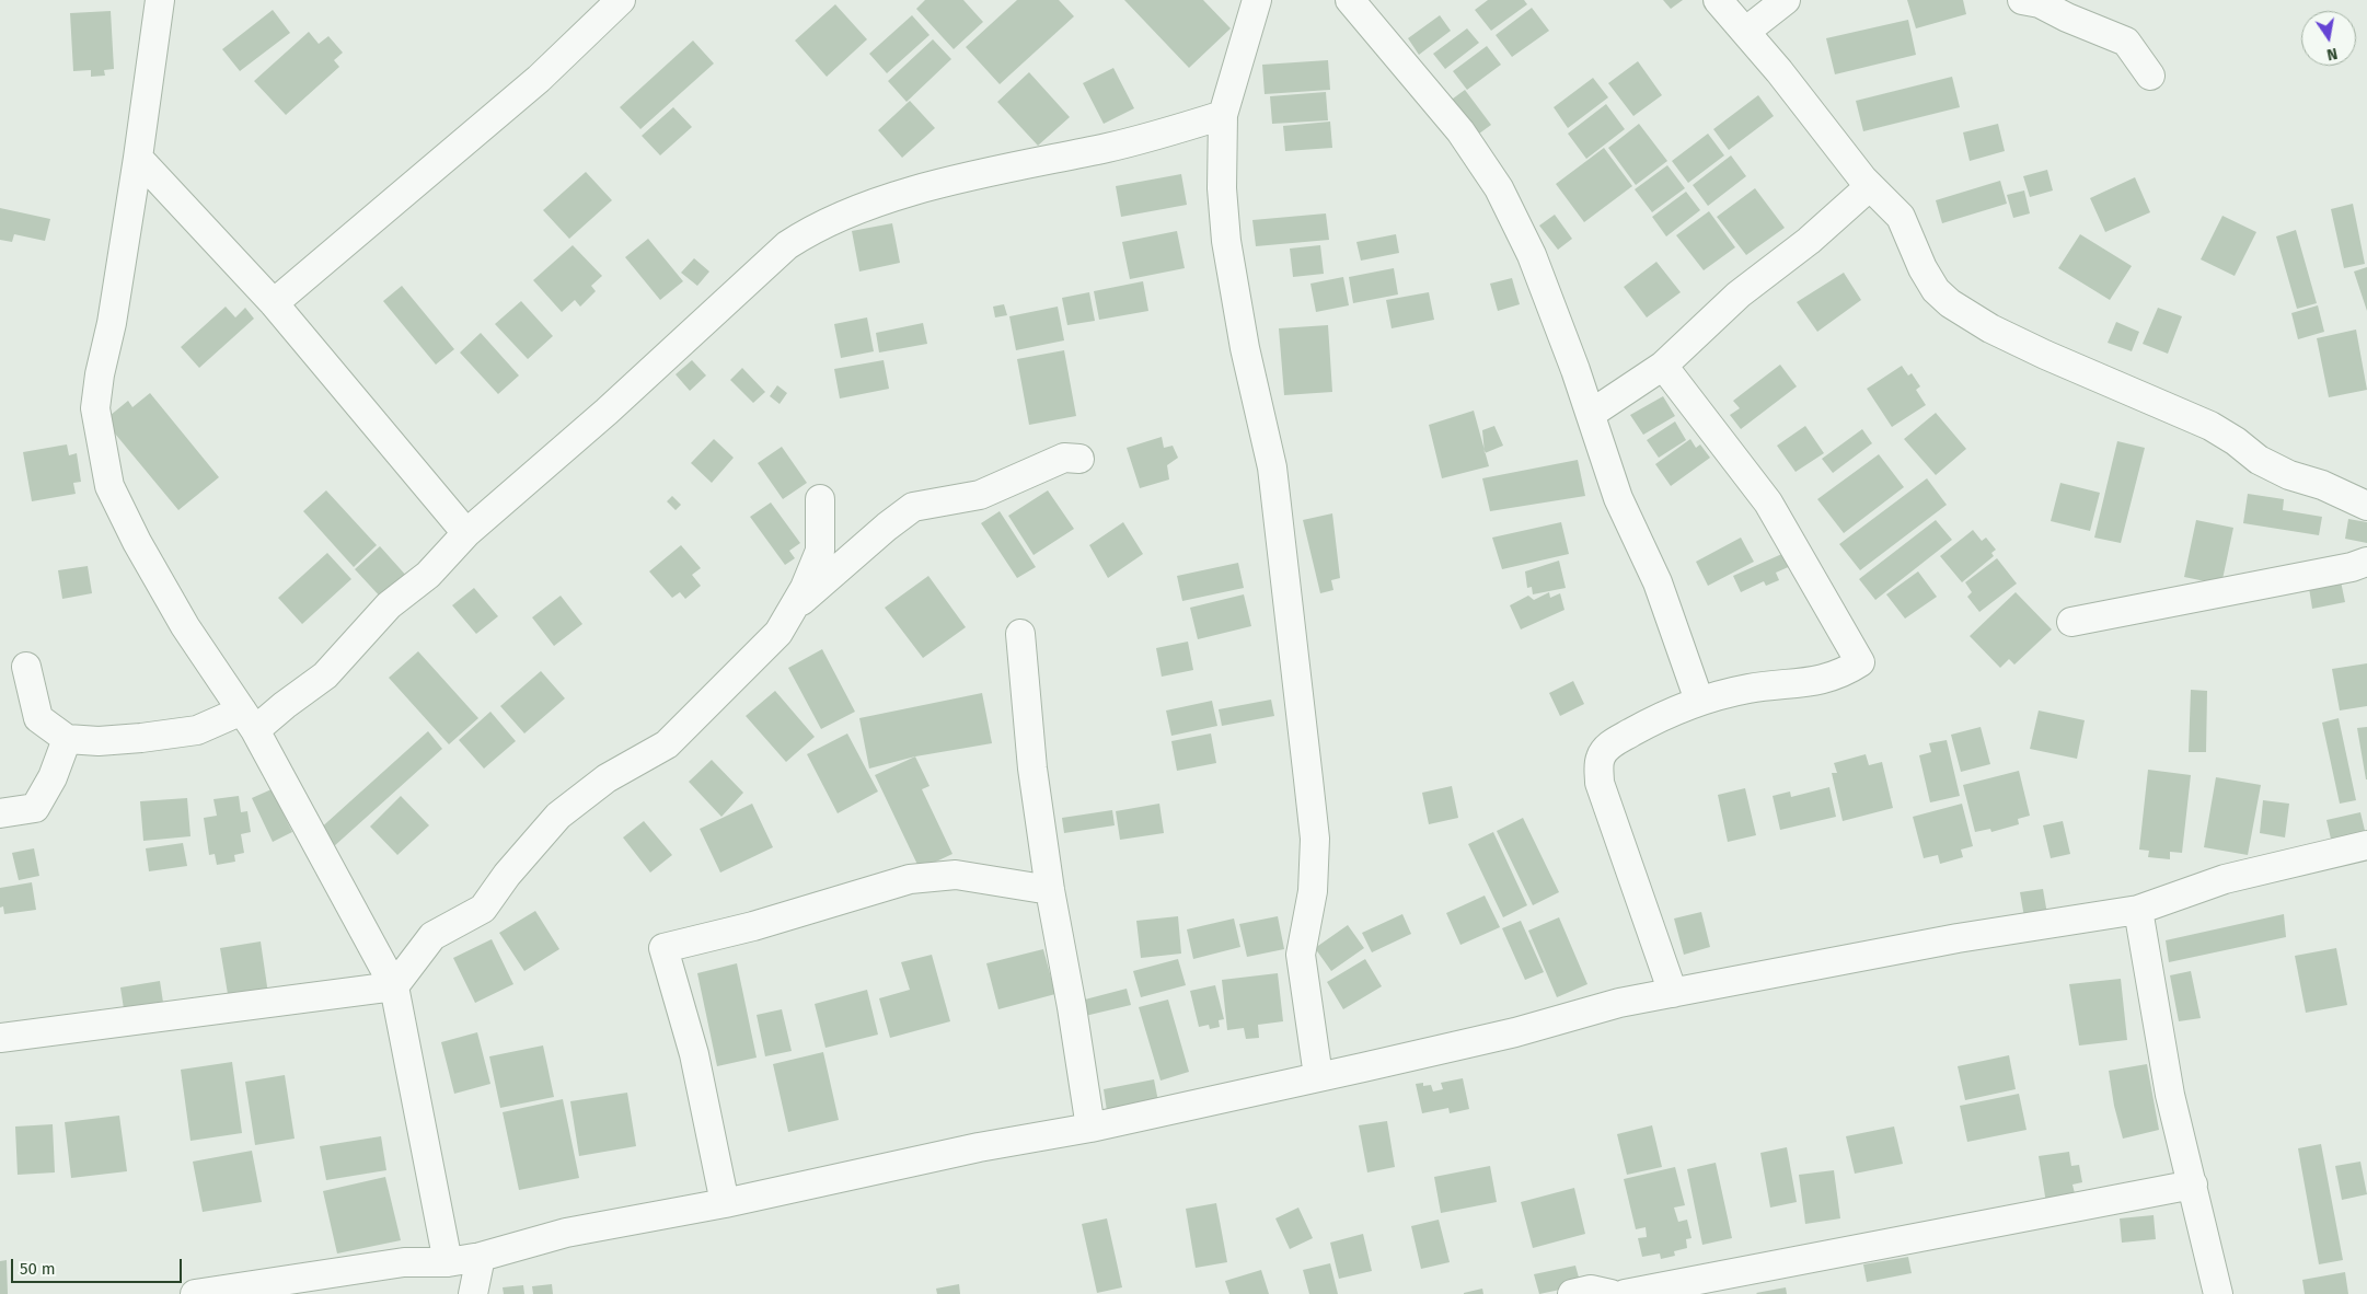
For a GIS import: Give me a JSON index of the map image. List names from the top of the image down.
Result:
{
  "scale_bar": "50 m",
  "north": "bottom"
}
